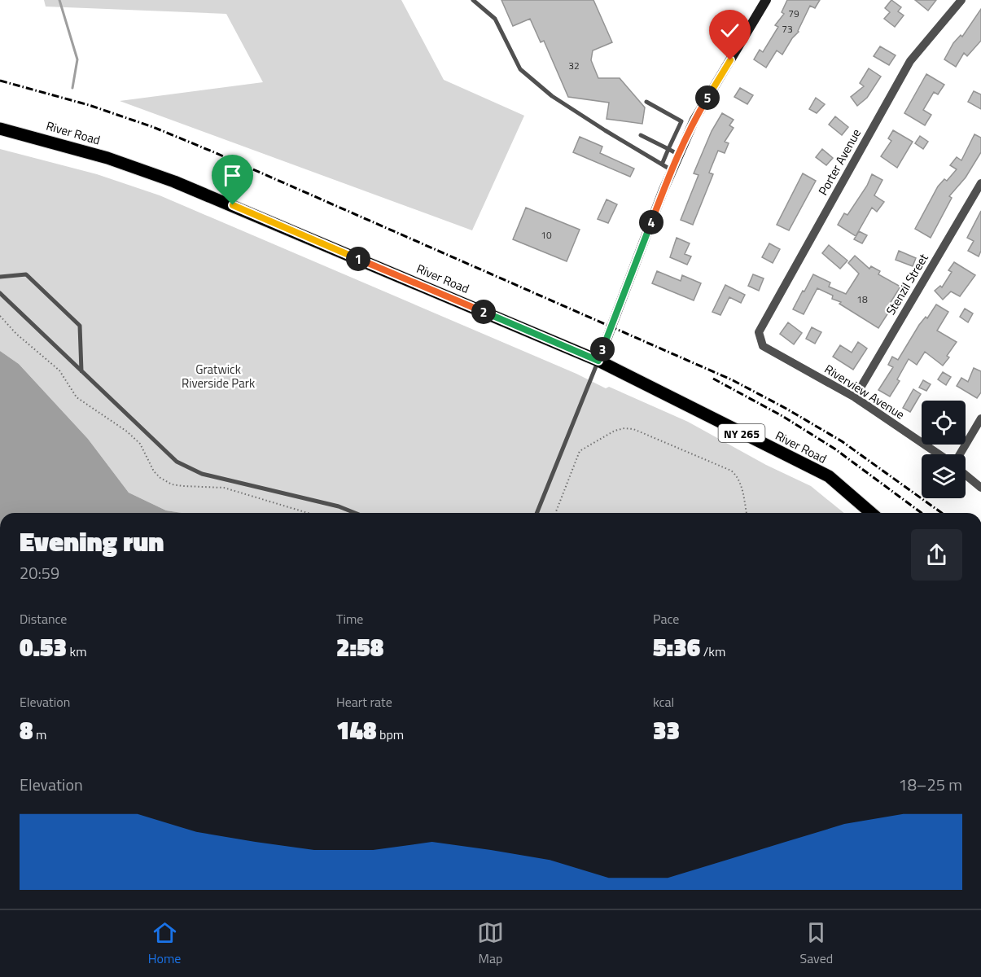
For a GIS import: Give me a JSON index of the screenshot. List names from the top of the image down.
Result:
{
  "streets": {
    "main road": ["River Road", "NY 265"],
    "street": ["Porter Avenue", "Stenzil Street", "Riverview Avenue"]
  },
  "crossings": [
    ["Porter Avenue", "Riverview Avenue"],
    ["Stenzil Street", "Riverview Avenue"]
  ],
  "parks": ["Gratwick Riverside Park"],
  "house_numbers": [
    "79",
    "73",
    "32",
    "10",
    "18"
  ],
  "page": {
    "pins": [
      "5",
      "4",
      "1",
      "2",
      "3"
    ],
    "heading": ["Evening run", "20:59"],
    "stats": [
      ["Distance", "0.53 km"],
      ["Time", "2:58"],
      ["Pace", "5:36 /km"],
      ["Elevation", "8 m"],
      ["Heart rate", "148 bpm"],
      ["kcal", "33"]
    ],
    "chart": ["Elevation", "18–25 m"],
    "tabs": ["Home", "Map", "Saved"]
  }
}
